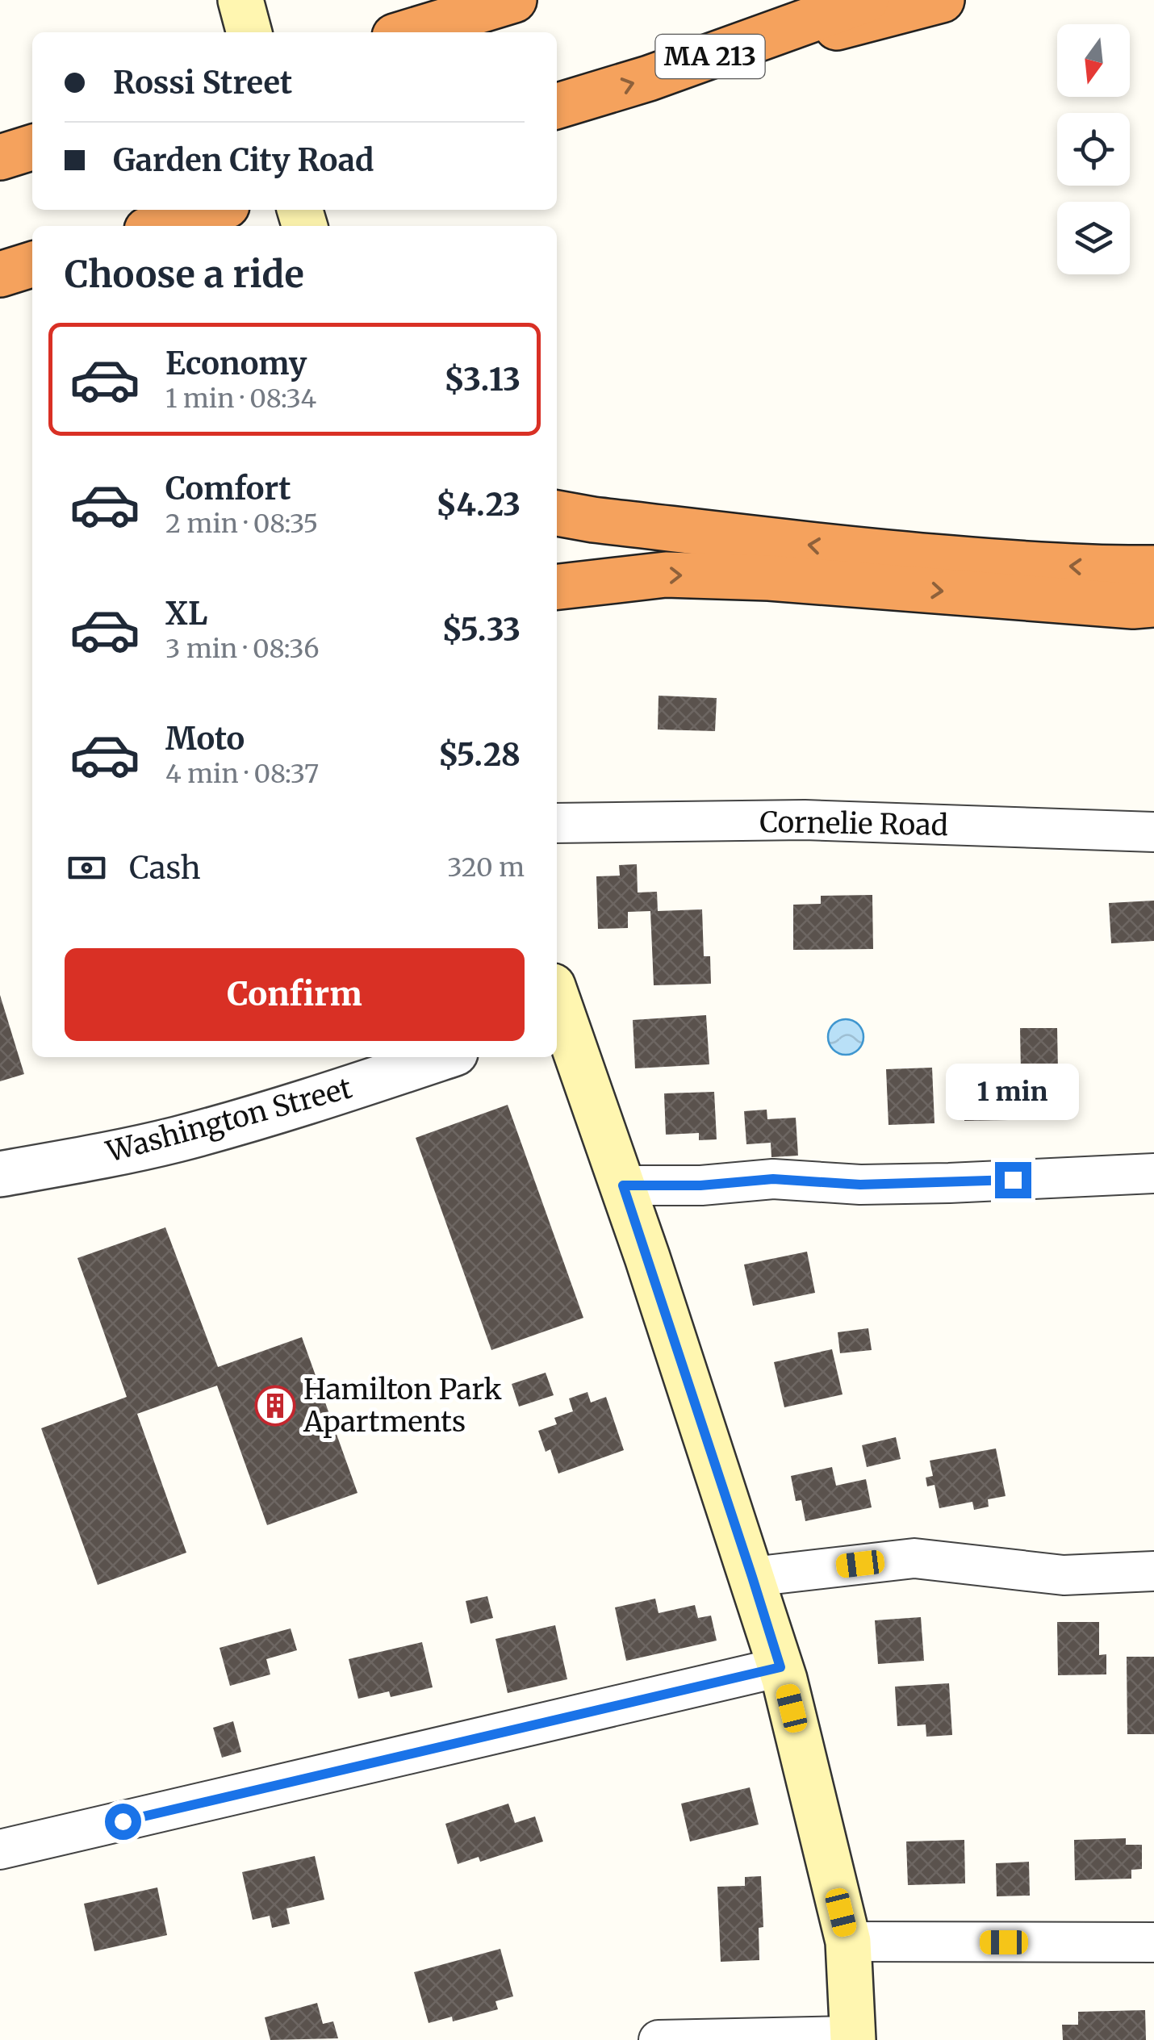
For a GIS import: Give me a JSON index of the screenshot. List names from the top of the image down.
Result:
{
  "streets": {
    "highway": ["MA 213"],
    "street": ["Cornelie Road", "Washington Street"]
  },
  "places": {
    "building": ["Hamilton Park Apartments"]
  },
  "north": "bottom",
  "page": {
    "banner": ["Rossi Street", "Garden City Road"],
    "heading": "Choose a ride",
    "list": [
      {
        "name": "Economy",
        "note": "1 min · 08:34",
        "value": "$3.13"
      },
      {
        "name": "Comfort",
        "note": "2 min · 08:35",
        "value": "$4.23"
      },
      {
        "name": "XL",
        "note": "3 min · 08:36",
        "value": "$5.33"
      },
      {
        "name": "Moto",
        "note": "4 min · 08:37",
        "value": "$5.28"
      }
    ],
    "pay": ["Cash", "320 m"],
    "buttons": "Confirm",
    "bubble": "1 min"
  }
}
